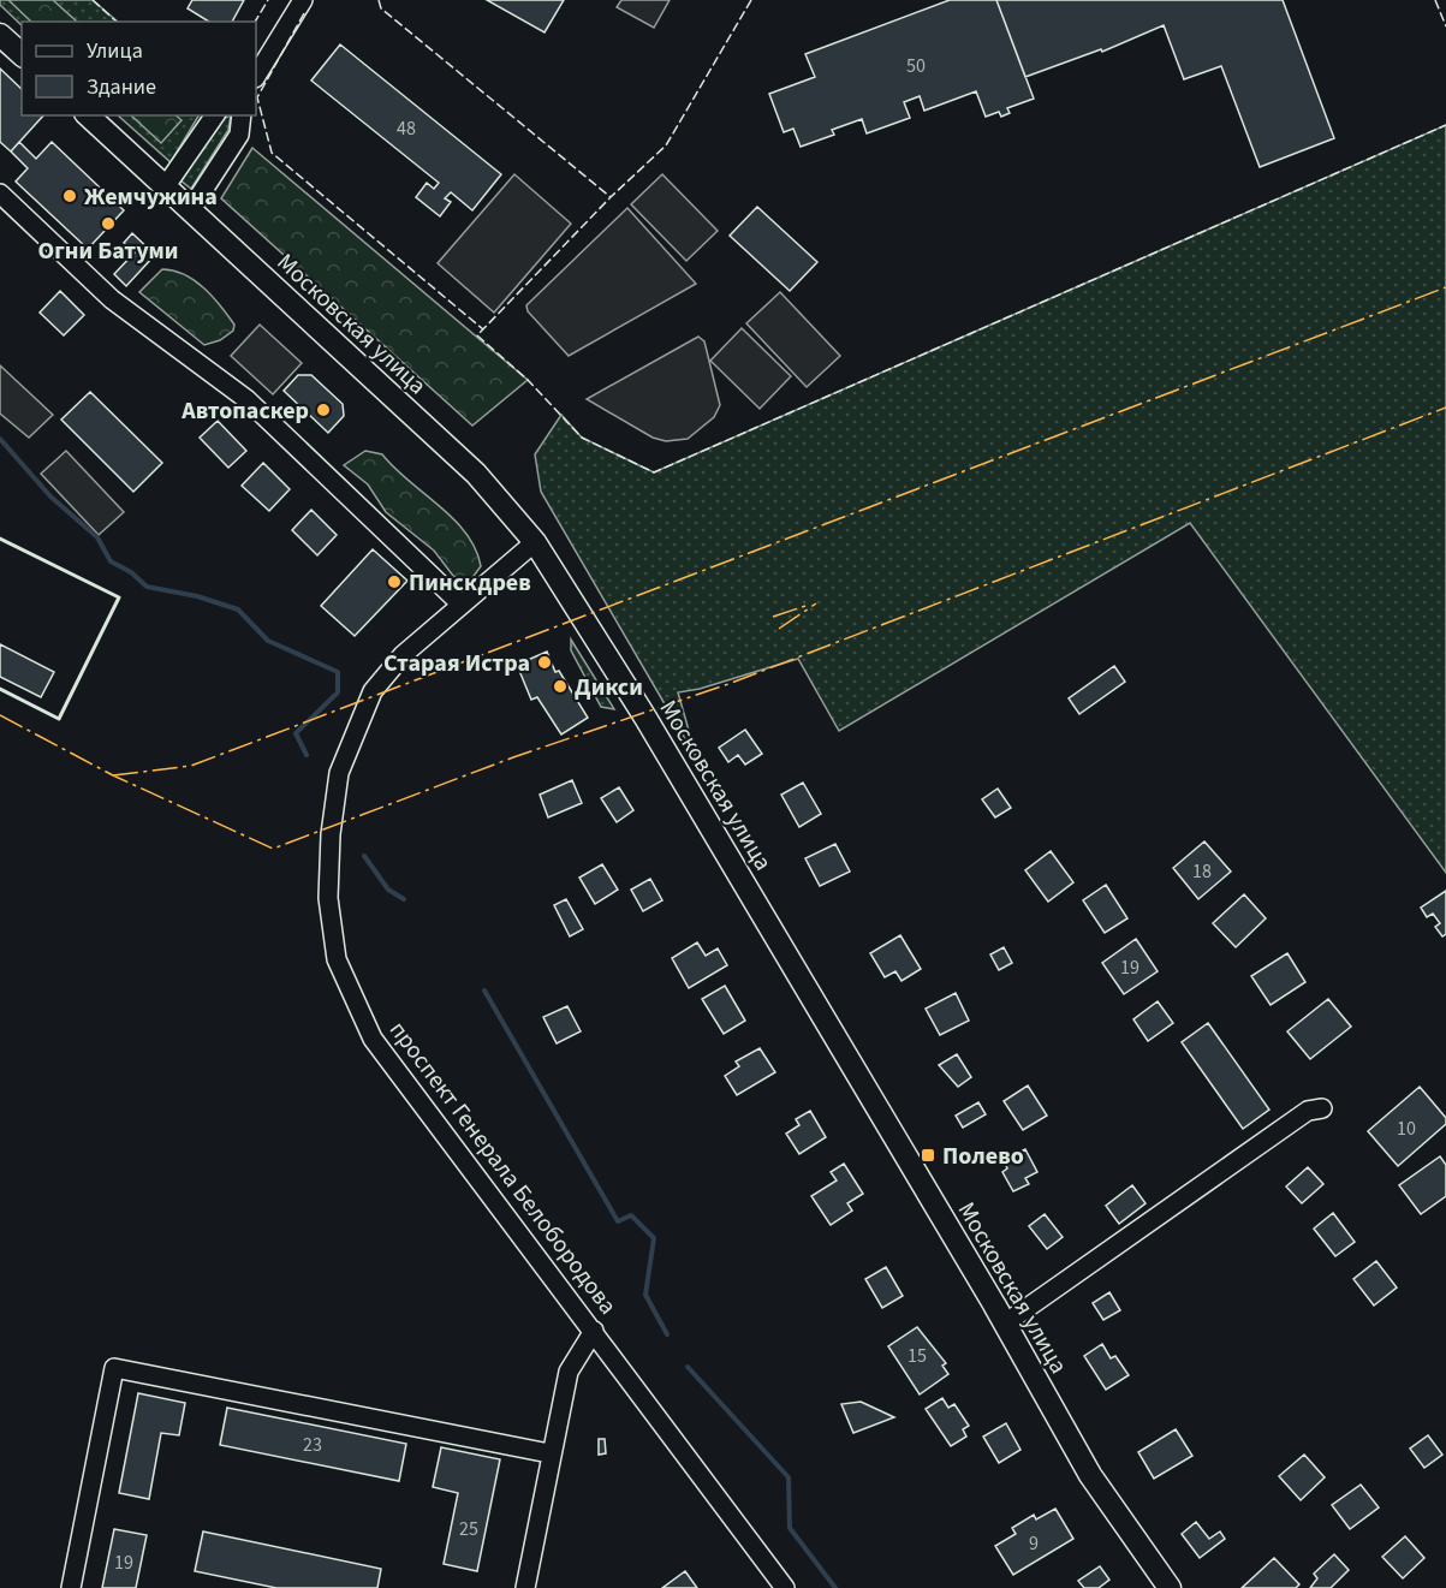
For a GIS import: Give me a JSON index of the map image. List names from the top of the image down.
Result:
{
  "streets": {
    "main road": ["Московская улица"],
    "street": ["проспект Генерала Белобородова"]
  },
  "crossings": [
    ["Московская улица", "проспект Генерала Белобородова"]
  ],
  "places": {
    "other": [
      "Жемчужина",
      "Огни Батуми",
      "Автопаскер",
      "Пинскдрев",
      "Старая Истра",
      "Дикси"
    ],
    "transit": ["Полево"]
  },
  "house_numbers": [
    "50",
    "48",
    "18",
    "19",
    "10",
    "15",
    "23",
    "25",
    "9",
    "19"
  ],
  "legend": ["Улица", "Здание"]
}
